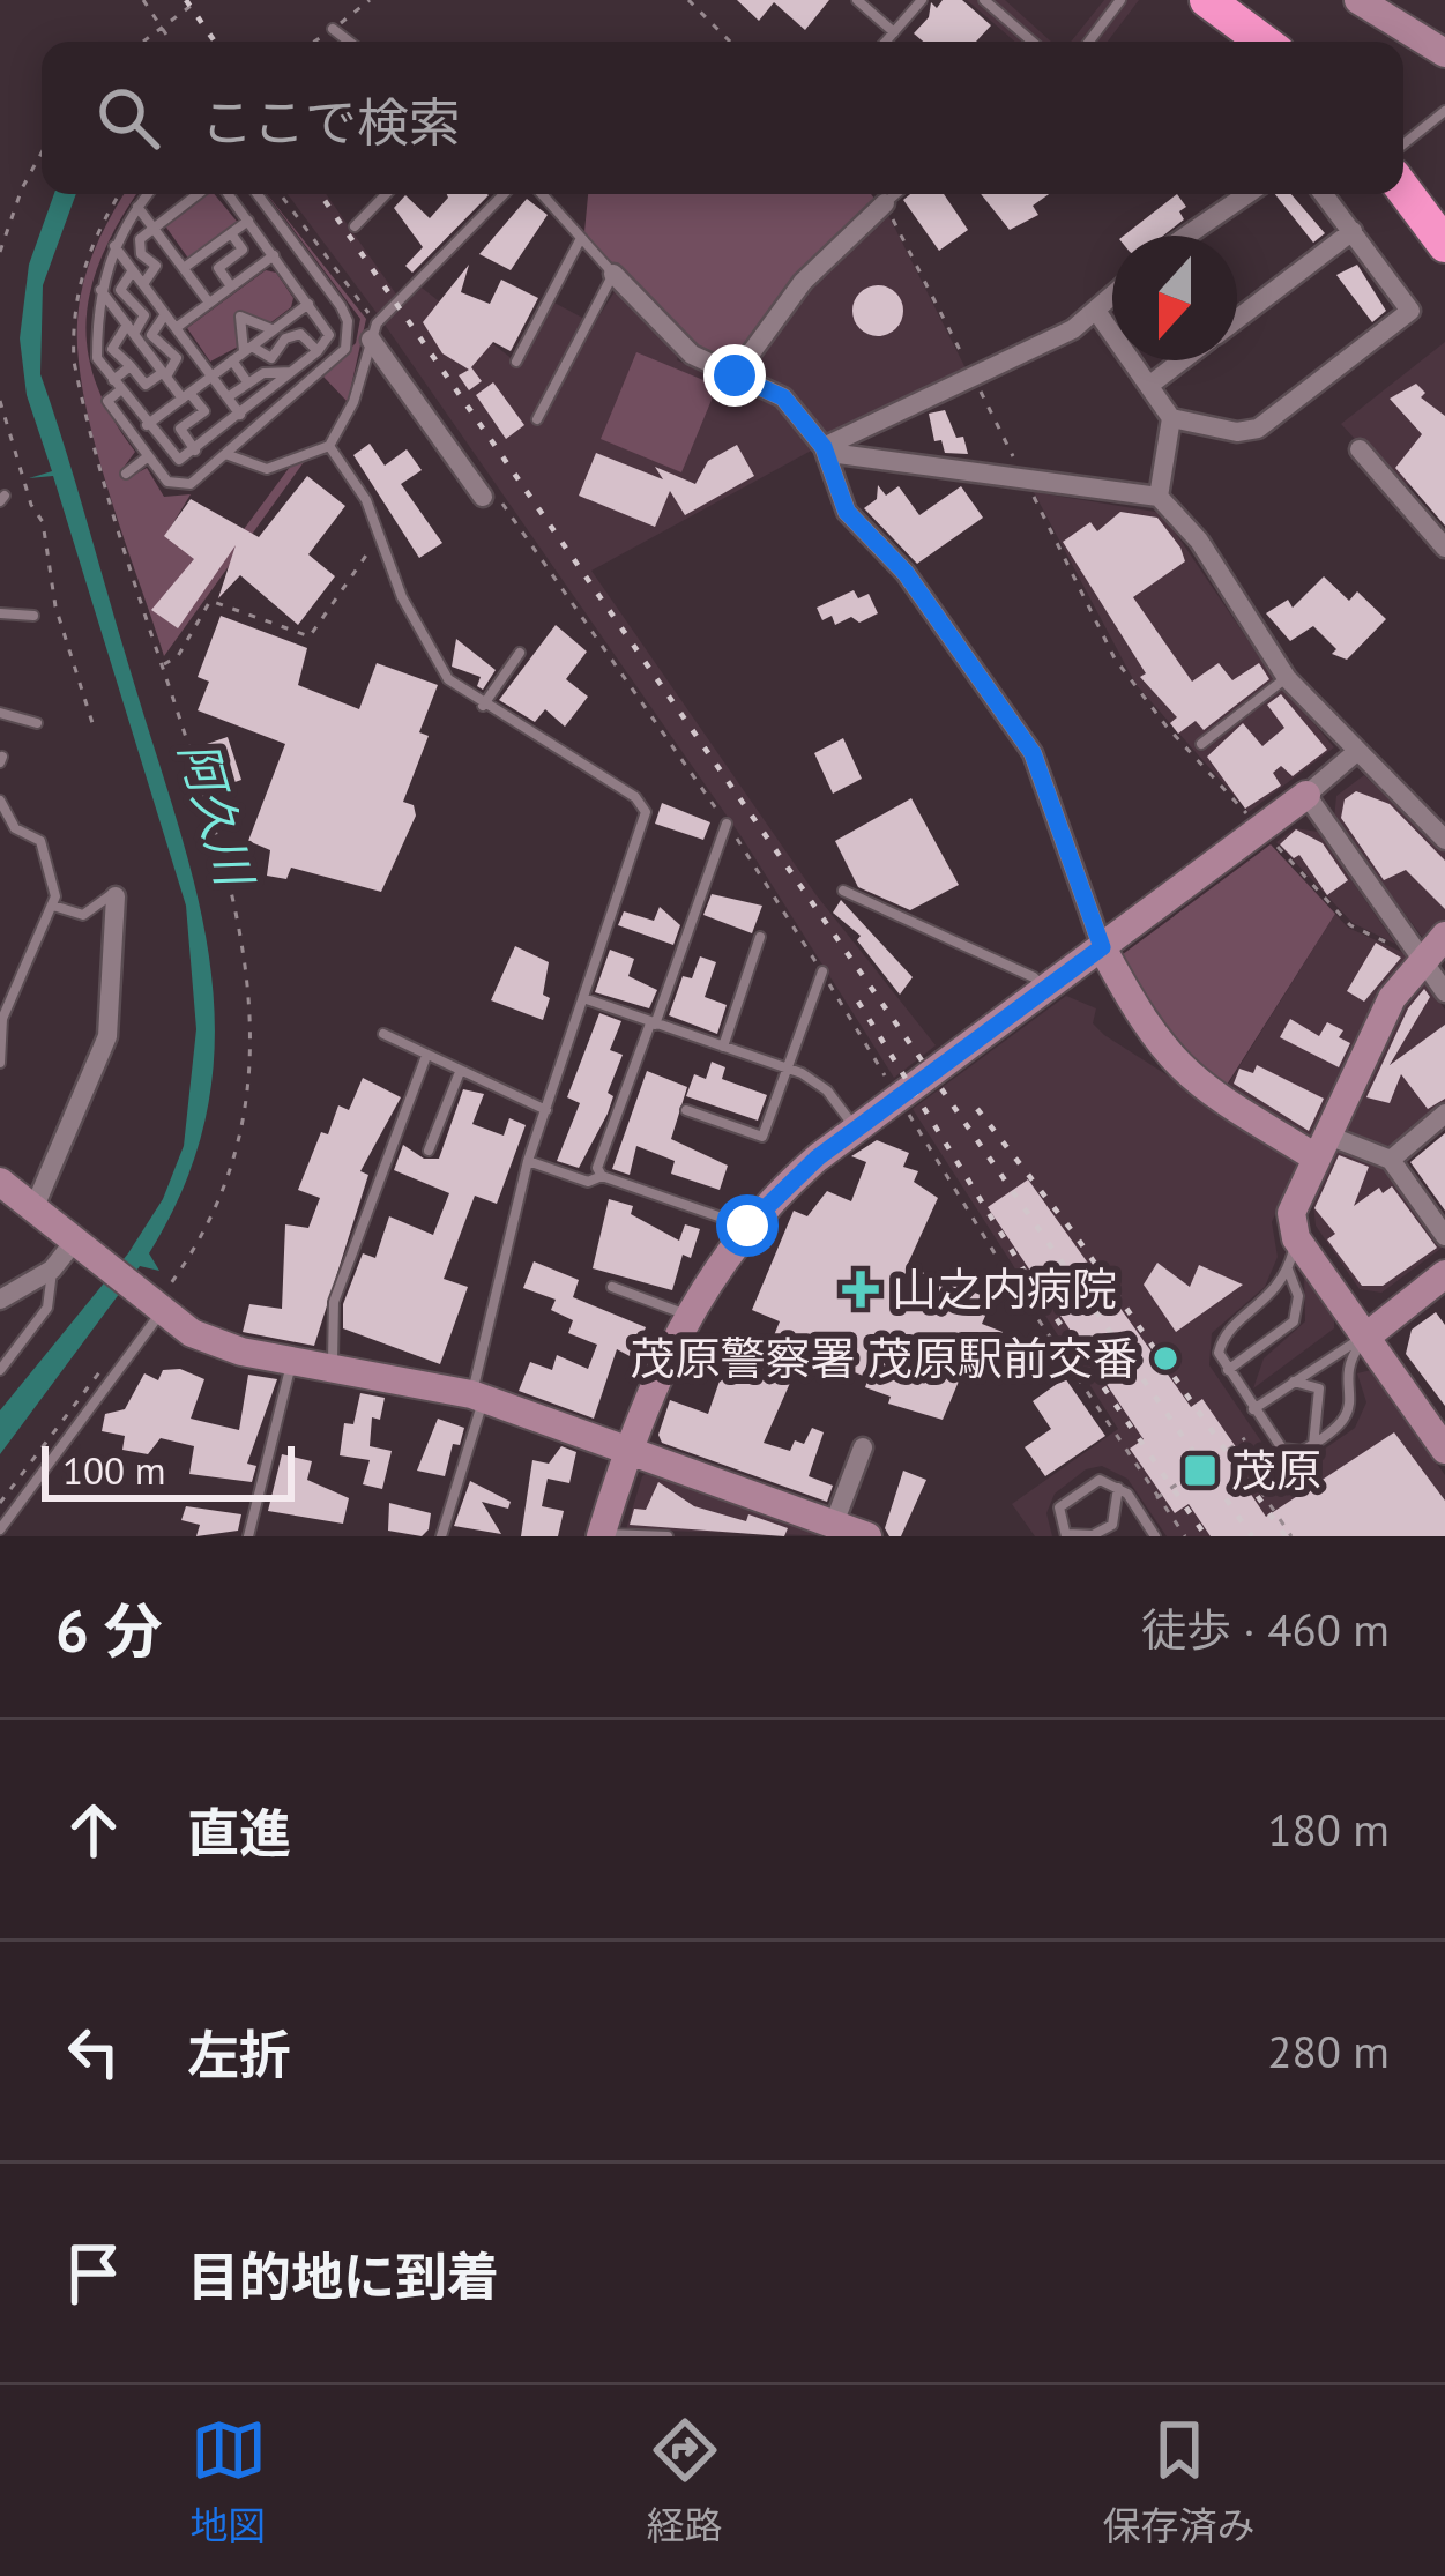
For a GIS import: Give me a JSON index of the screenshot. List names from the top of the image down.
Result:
{
  "water": ["阿久川"],
  "places": {
    "health": ["山之内病院"],
    "other": ["茂原警察署 茂原駅前交番"],
    "transit": ["茂原"]
  },
  "scale_bar": "100 m",
  "north": "bottom",
  "page": {
    "search": "ここで検索",
    "scale": "100 m",
    "heading": ["6 分", "徒歩 · 460 m"],
    "list": [
      ["直進", "180 m"],
      ["左折", "280 m"],
      "目的地に到着"
    ],
    "nav": ["地図", "経路", "保存済み"]
  }
}
